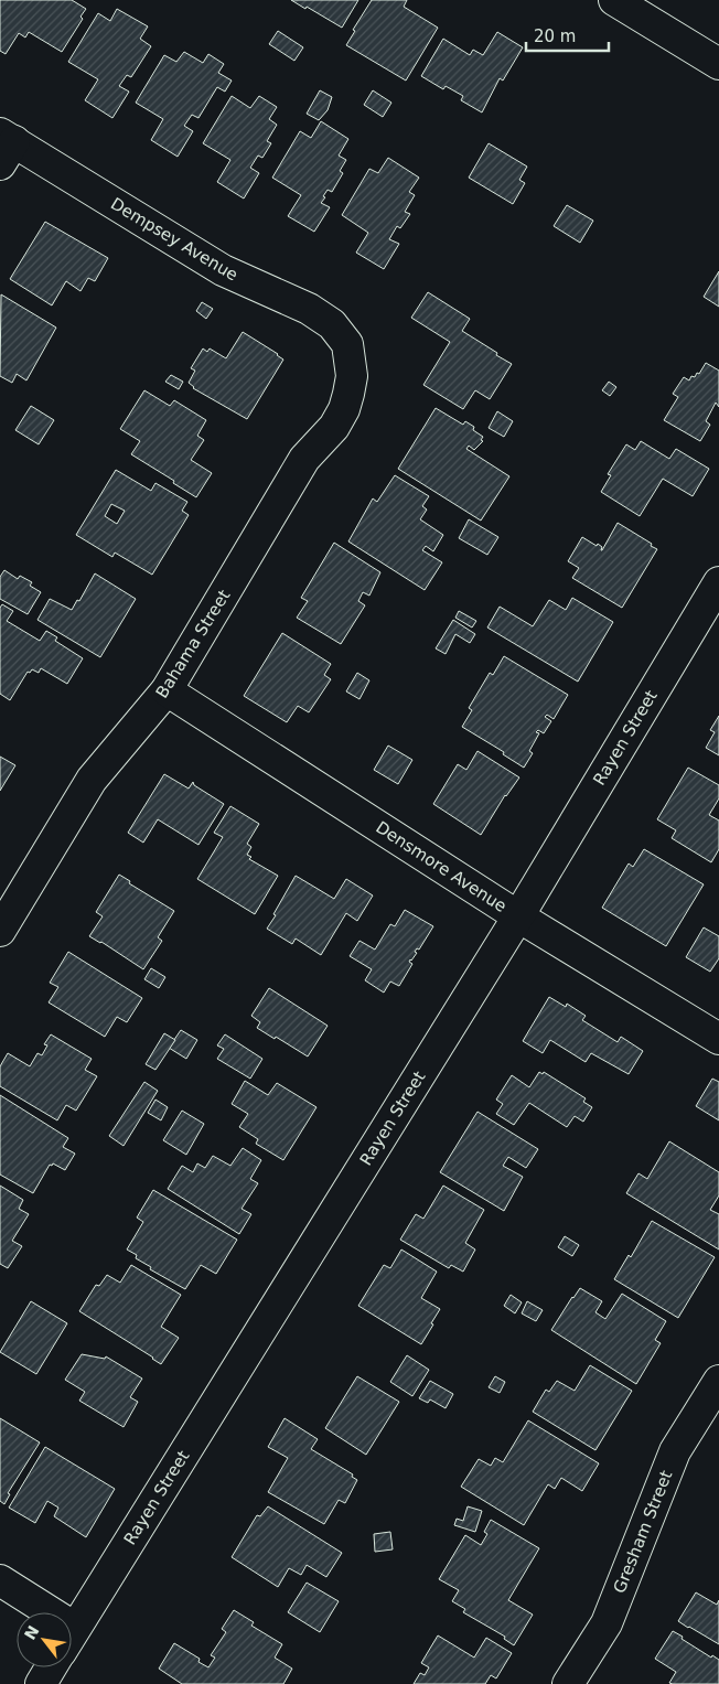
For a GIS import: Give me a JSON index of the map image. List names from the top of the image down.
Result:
{
  "streets": {
    "street": [
      "Dempsey Avenue",
      "Bahama Street",
      "Rayen Street",
      "Densmore Avenue",
      "Gresham Street"
    ]
  },
  "crossings": [
    ["Dempsey Avenue", "Bahama Street"],
    ["Bahama Street", "Densmore Avenue"],
    ["Rayen Street", "Densmore Avenue"]
  ],
  "scale_bar": "20 m",
  "north": "top left"
}
